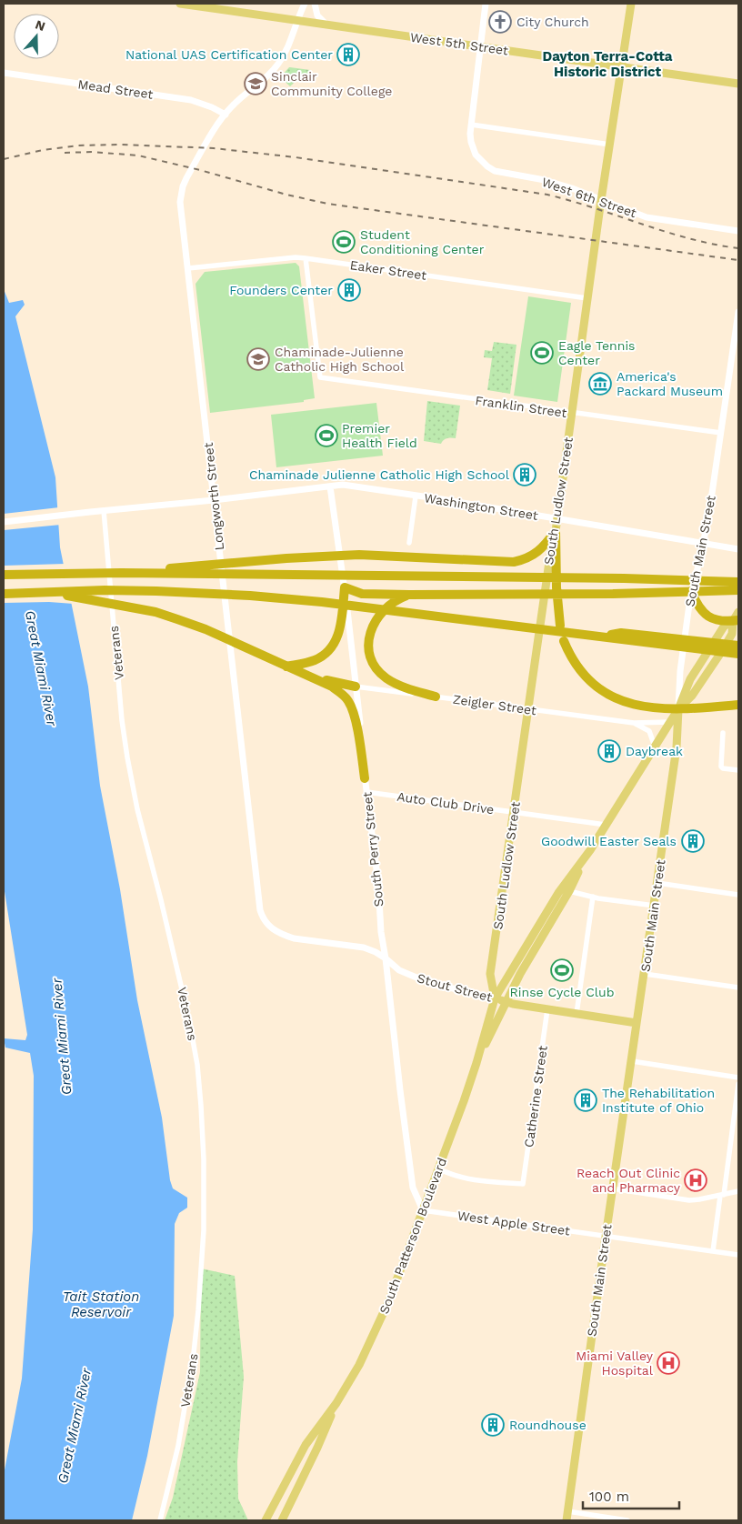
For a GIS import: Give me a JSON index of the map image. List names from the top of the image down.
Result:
{
  "streets": {
    "main road": [
      "West 5th Street",
      "South Ludlow Street",
      "South Main Street",
      "Stout Street",
      "South Patterson Boulevard"
    ],
    "street": [
      "Mead Street",
      "West 6th Street",
      "Eaker Street",
      "Franklin Street",
      "Longworth Street",
      "Washington Street",
      "Veterans",
      "Zeigler Street",
      "Auto Club Drive",
      "South Perry Street",
      "Catherine Street",
      "West Apple Street"
    ]
  },
  "crossings": [
    ["West 5th Street", "West 6th Street"],
    ["West 5th Street", "Longworth Street"],
    ["West 5th Street", "South Ludlow Street"],
    ["Mead Street", "Longworth Street"],
    ["West 6th Street", "South Ludlow Street"],
    ["Eaker Street", "Franklin Street"],
    ["Eaker Street", "Longworth Street"],
    ["Eaker Street", "South Ludlow Street"],
    ["Franklin Street", "South Ludlow Street"],
    ["Franklin Street", "South Main Street"],
    ["Longworth Street", "Washington Street"],
    ["Longworth Street", "Stout Street"],
    ["South Ludlow Street", "Washington Street"],
    ["South Ludlow Street", "Zeigler Street"],
    ["South Ludlow Street", "Auto Club Drive"],
    ["South Ludlow Street", "Stout Street"],
    ["South Ludlow Street", "South Patterson Boulevard"],
    ["Washington Street", "South Main Street"],
    ["Washington Street", "Veterans"],
    ["Washington Street", "South Perry Street"],
    ["South Main Street", "Stout Street"],
    ["South Main Street", "West Apple Street"],
    ["South Main Street", "South Patterson Boulevard"],
    ["Zeigler Street", "South Perry Street"],
    ["Zeigler Street", "South Patterson Boulevard"],
    ["Auto Club Drive", "South Perry Street"],
    ["Auto Club Drive", "South Patterson Boulevard"],
    ["South Perry Street", "Stout Street"],
    ["South Perry Street", "West Apple Street"],
    ["South Perry Street", "South Patterson Boulevard"],
    ["Stout Street", "Catherine Street"],
    ["Stout Street", "South Patterson Boulevard"],
    ["Catherine Street", "South Patterson Boulevard"],
    ["West Apple Street", "South Patterson Boulevard"]
  ],
  "districts": ["Dayton Terra-Cotta Historic District"],
  "water": ["Great Miami River", "Tait Station Reservoir"],
  "places": {
    "church": ["City Church"],
    "building": [
      "National UAS Certification Center",
      "Founders Center",
      "Chaminade Julienne Catholic High School",
      "Daybreak",
      "Goodwill Easter Seals",
      "The Rehabilitation Institute of Ohio",
      "Roundhouse"
    ],
    "school or university": ["Sinclair Community College", "Chaminade-Julienne Catholic High School"],
    "sports": [
      "Student Conditioning Center",
      "Eagle Tennis Center",
      "Premier Health Field",
      "Rinse Cycle Club"
    ],
    "museum": ["America's Packard Museum"],
    "hospital": ["Reach Out Clinic and Pharmacy", "Miami Valley Hospital"]
  },
  "scale_bar": "100 m",
  "north": "top"
}
